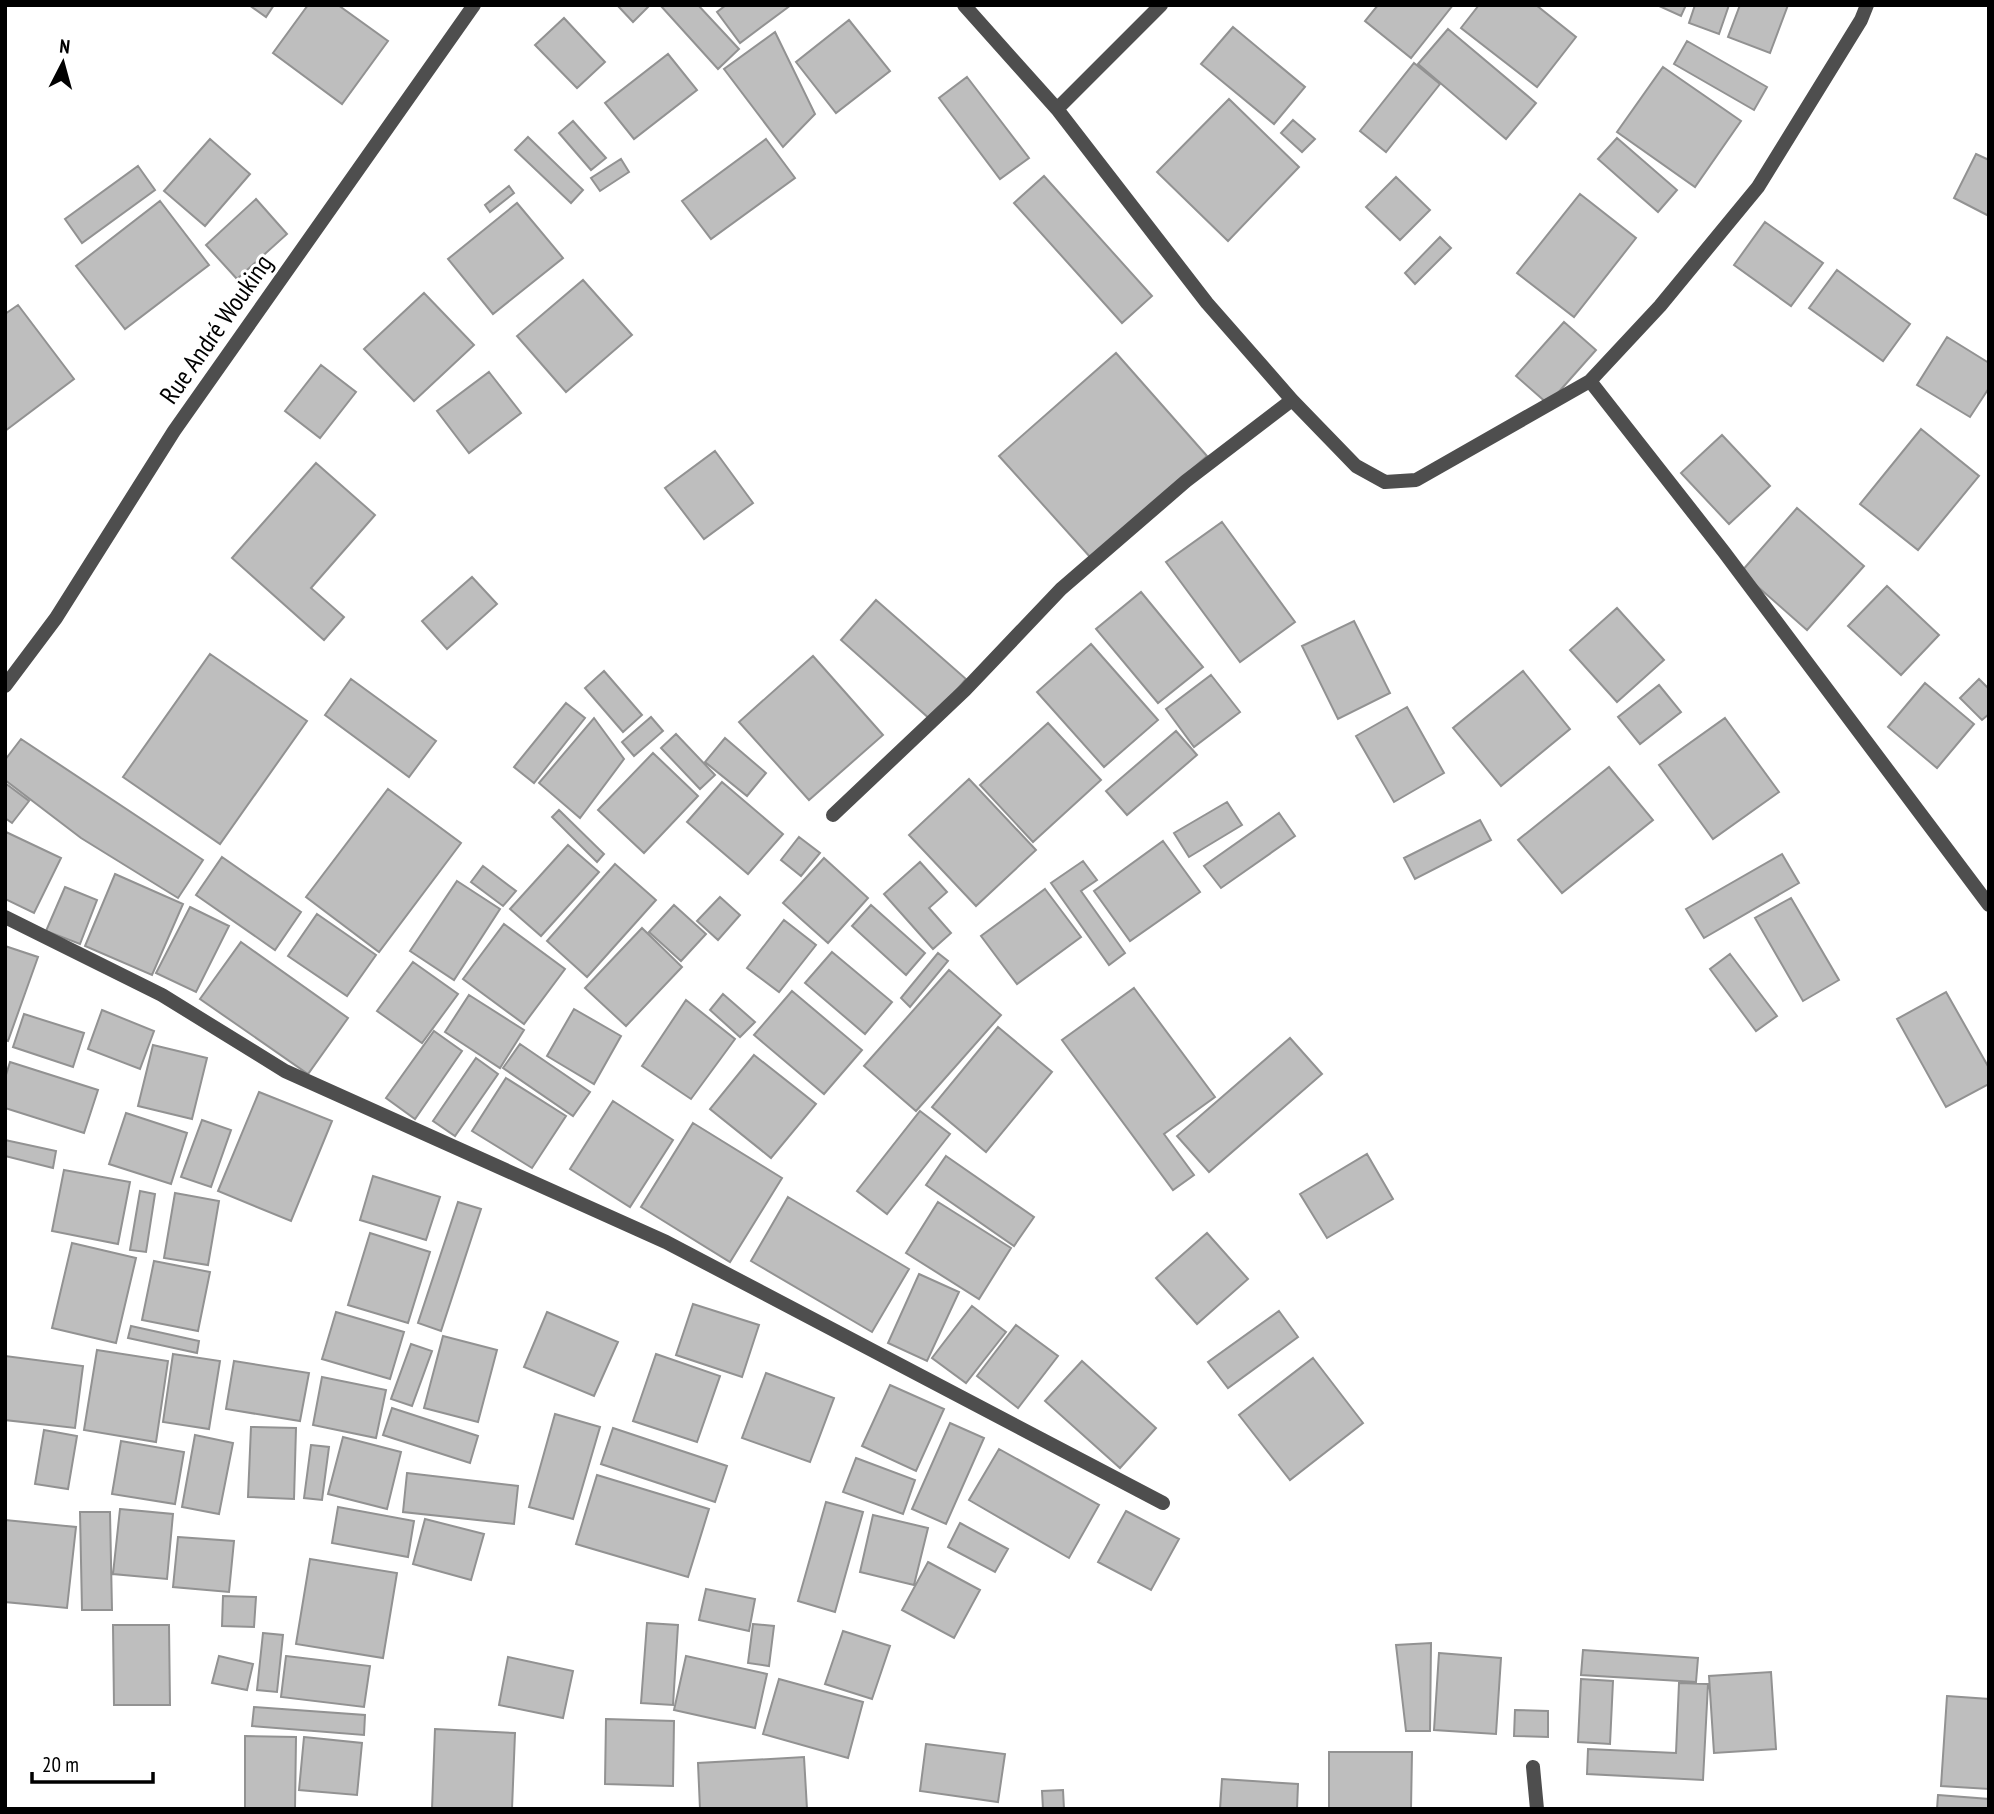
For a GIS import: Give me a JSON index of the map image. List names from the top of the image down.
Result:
{
  "streets": {
    "street": ["Rue André Wouking"]
  },
  "scale_bar": "20 m",
  "north": "top"
}
